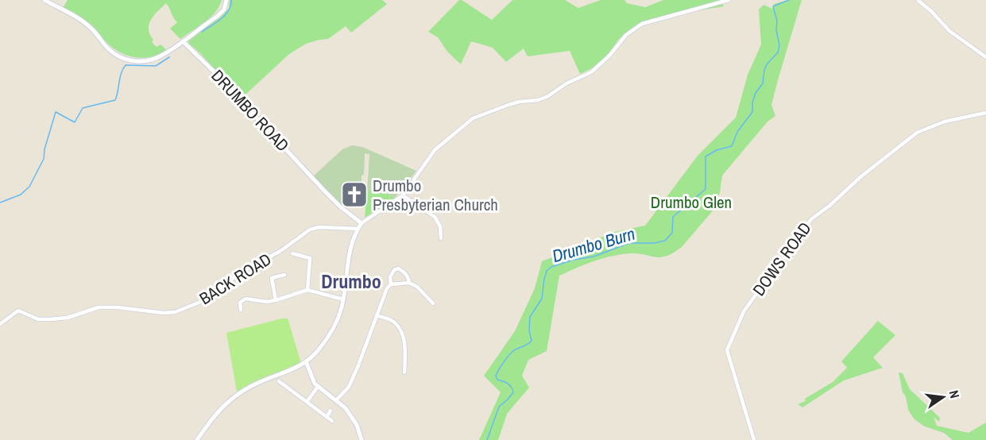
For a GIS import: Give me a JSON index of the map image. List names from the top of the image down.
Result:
{
  "streets": {
    "street": ["DRUMBO ROAD", "DOWS ROAD", "BACK ROAD"]
  },
  "districts": ["Drumbo"],
  "water": ["Drumbo Burn"],
  "parks": ["Drumbo Glen"],
  "places": {
    "church": ["Drumbo Presbyterian Church"]
  },
  "north": "right"
}
